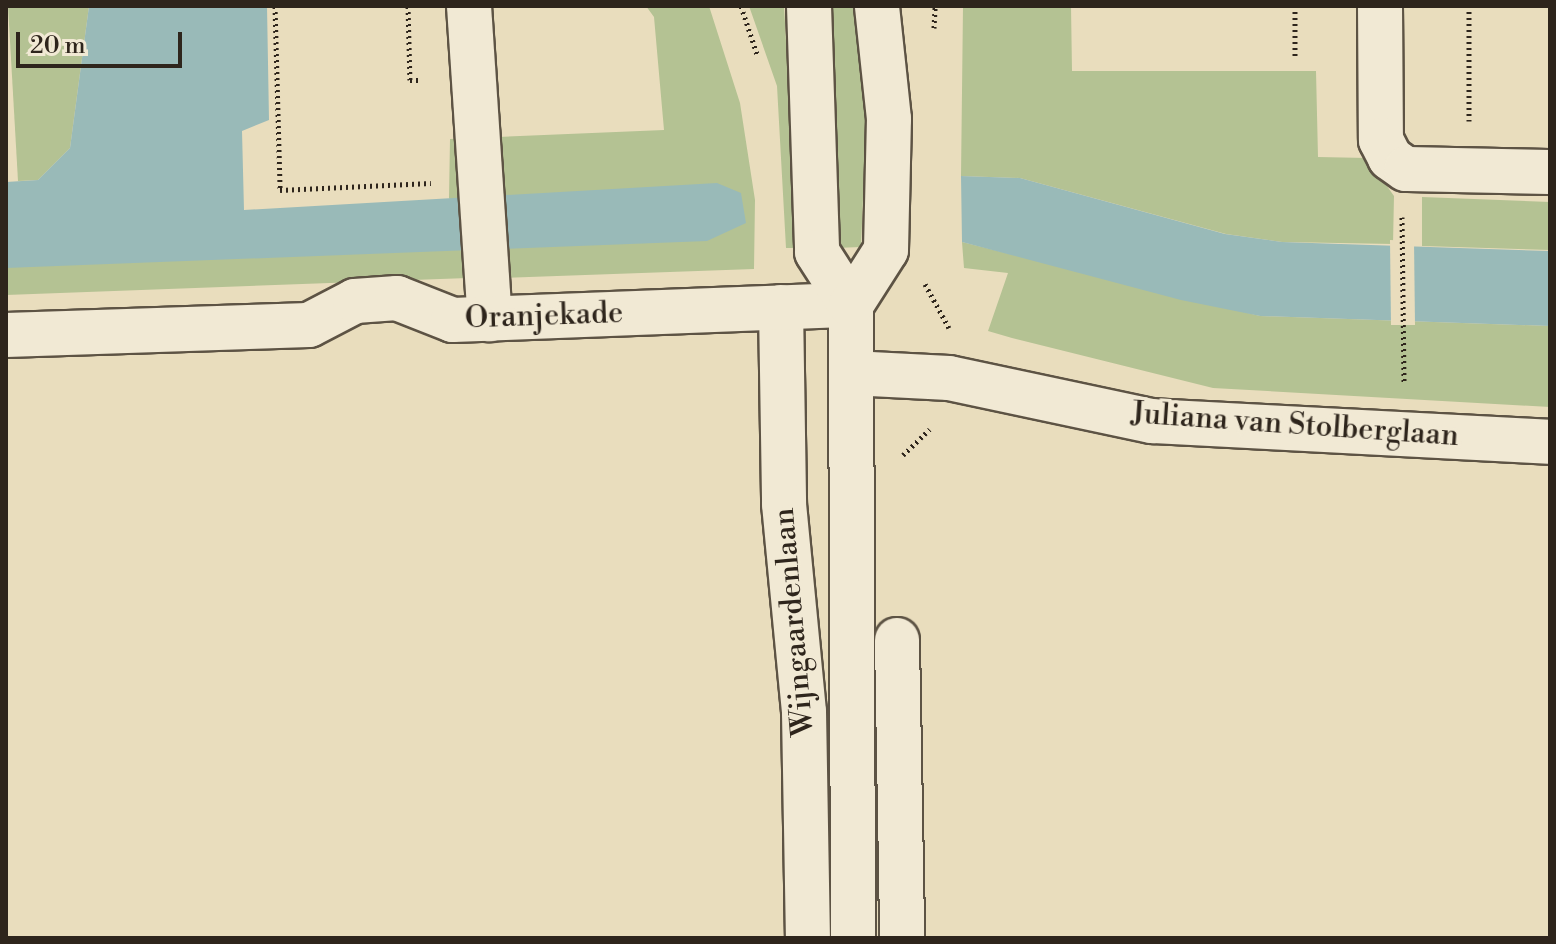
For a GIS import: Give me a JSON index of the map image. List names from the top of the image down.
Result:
{
  "streets": {
    "street": ["Oranjekade", "Juliana van Stolberglaan", "Wijngaardenlaan"]
  },
  "crossings": [
    ["Oranjekade", "Wijngaardenlaan"],
    ["Juliana van Stolberglaan", "Wijngaardenlaan"]
  ],
  "scale_bar": "20 m"
}
